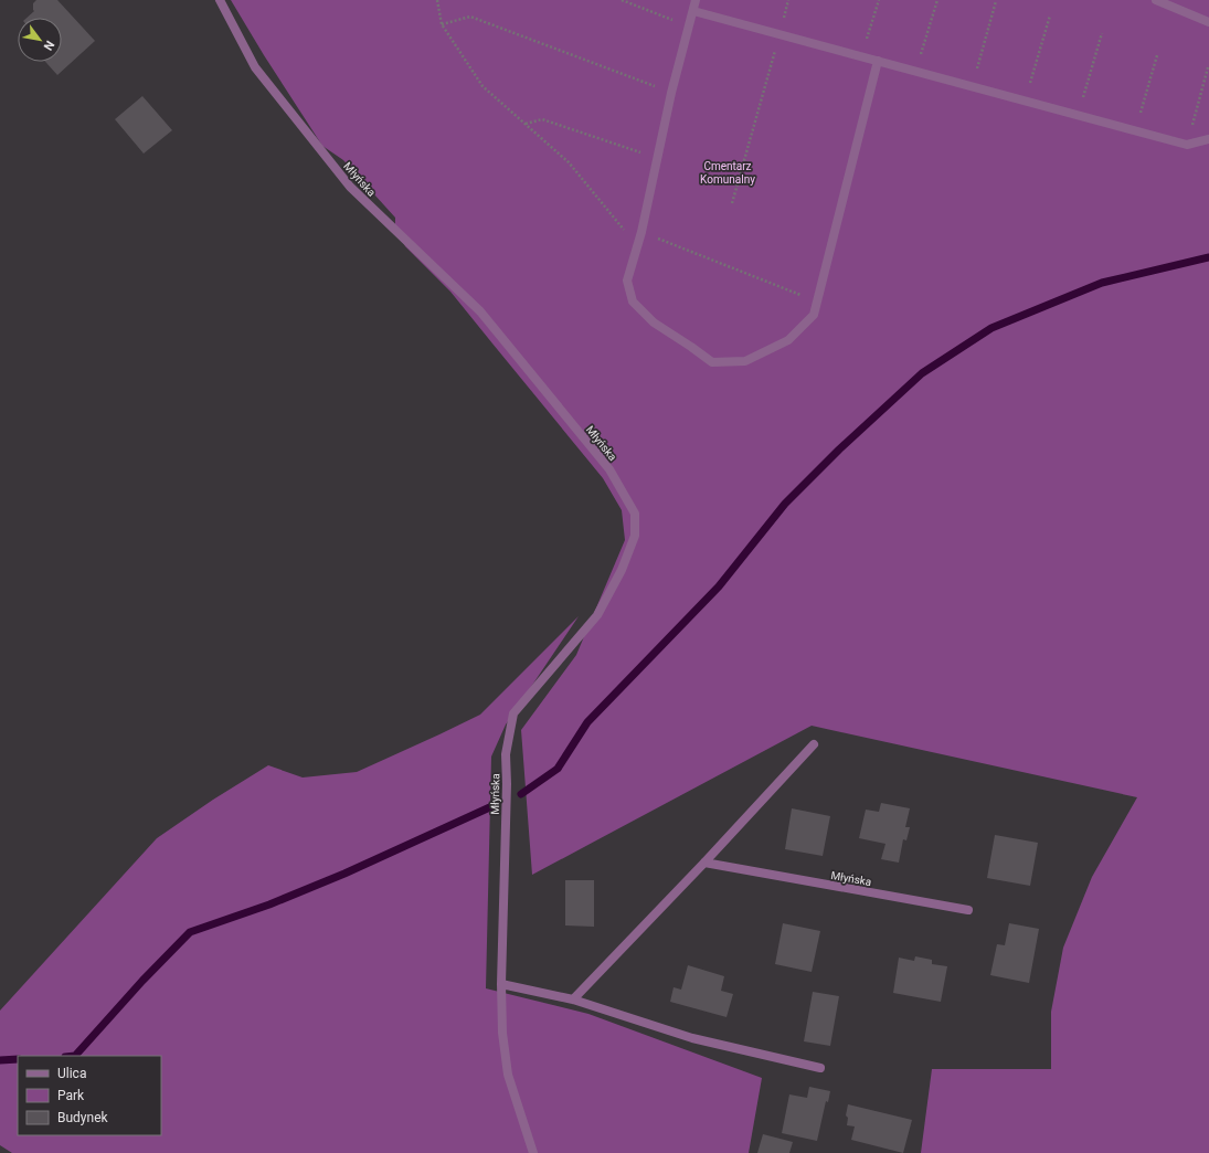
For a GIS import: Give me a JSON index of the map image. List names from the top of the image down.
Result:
{
  "streets": {
    "street": ["Młyńska"]
  },
  "parks": ["Cmentarz Komunalny"],
  "legend": ["Ulica", "Park", "Budynek"],
  "north": "bottom right"
}
